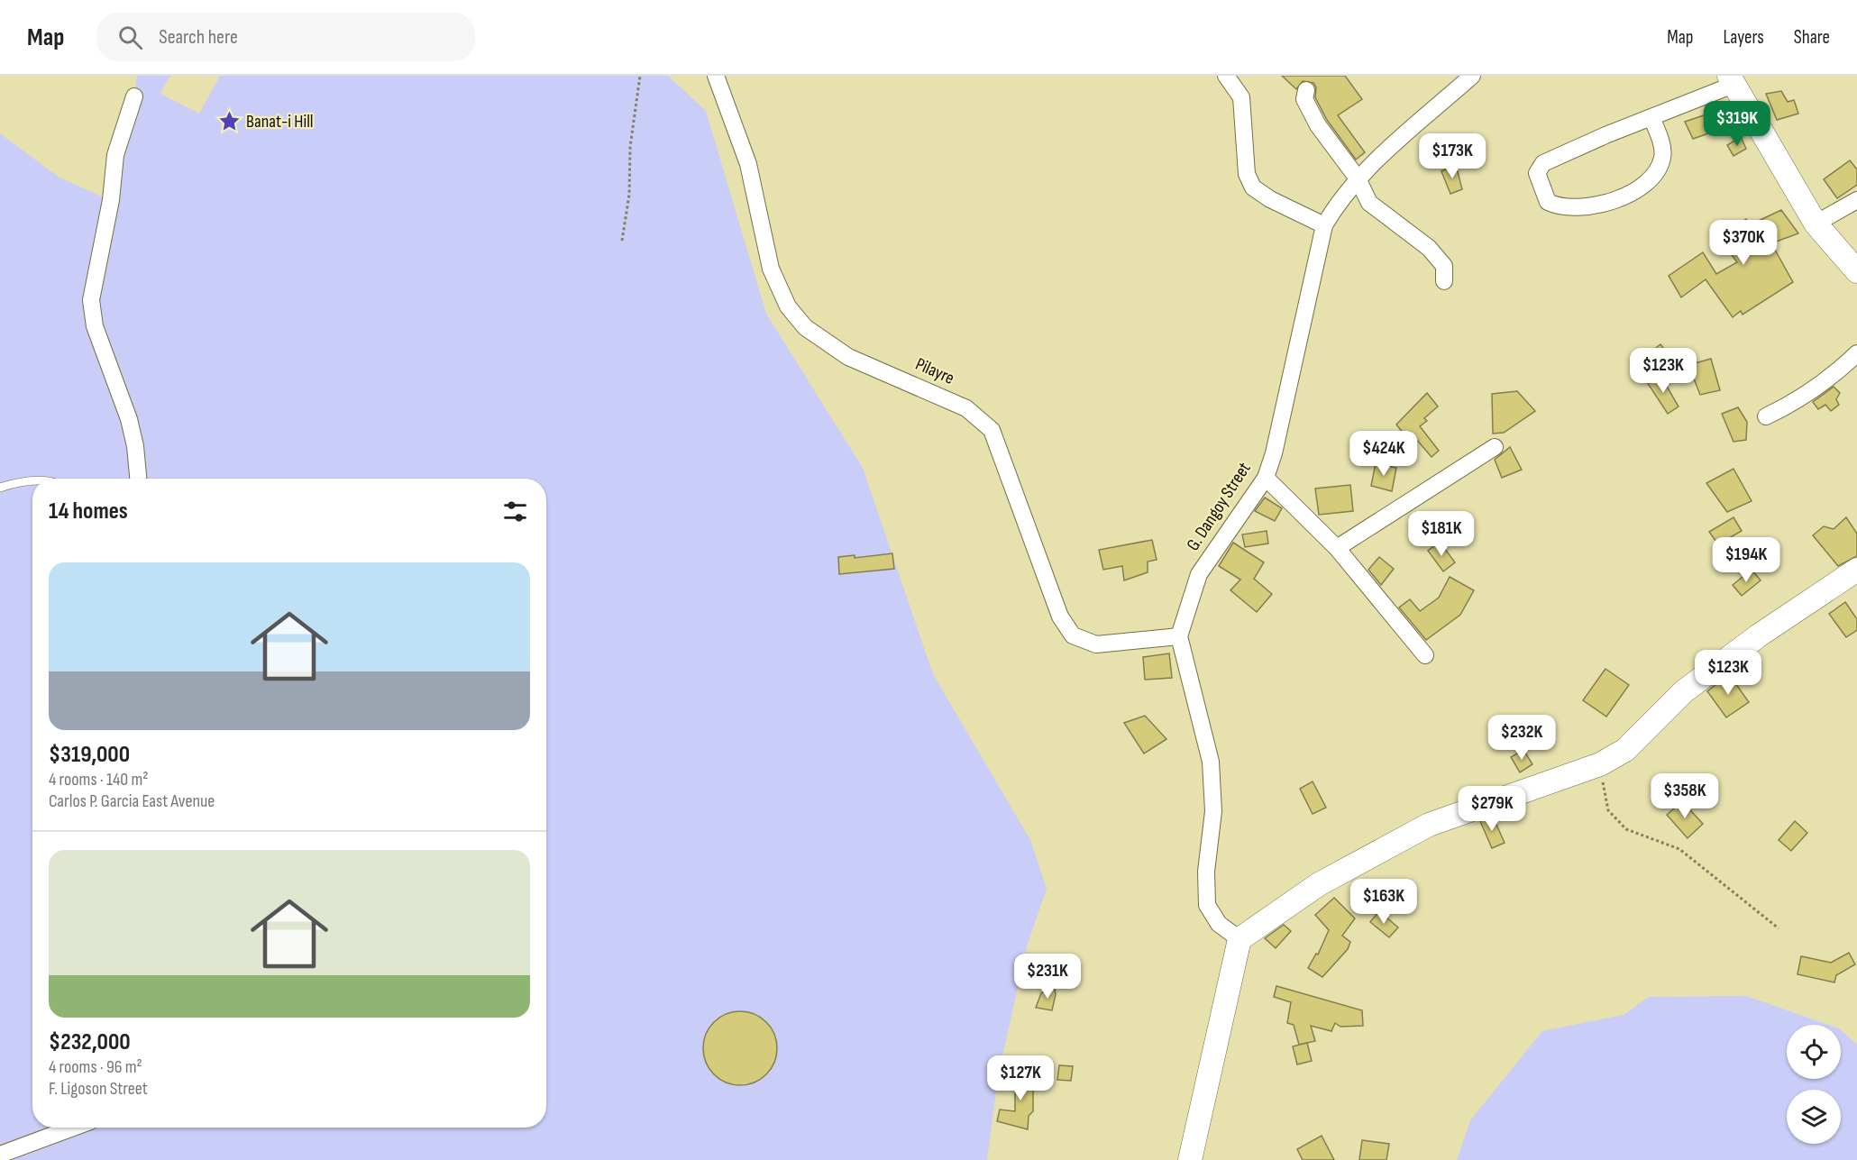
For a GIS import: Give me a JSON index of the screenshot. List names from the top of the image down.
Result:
{
  "streets": {
    "street": ["Pilayre", "G. Dangoy Street"]
  },
  "crossings": [
    ["Pilayre", "G. Dangoy Street"]
  ],
  "places": {
    "place": ["Banat-i Hill"]
  },
  "page": {
    "header": "Map",
    "search": "Search here",
    "nav": ["Map", "Layers", "Share"],
    "price": [
      "$319K",
      "$173K",
      "$370K",
      "$123K",
      "$424K",
      "$181K",
      "$194K",
      "$123K",
      "$232K",
      "$358K",
      "$279K",
      "$163K",
      "$231K",
      "$127K"
    ],
    "heading": "14 homes",
    "list": [
      {
        "name": "$319,000",
        "note": "4 rooms · 140 m² · Carlos P. Garcia East Avenue"
      },
      {
        "name": "$232,000",
        "note": "4 rooms · 96 m² · F. Ligoson Street"
      }
    ]
  }
}
